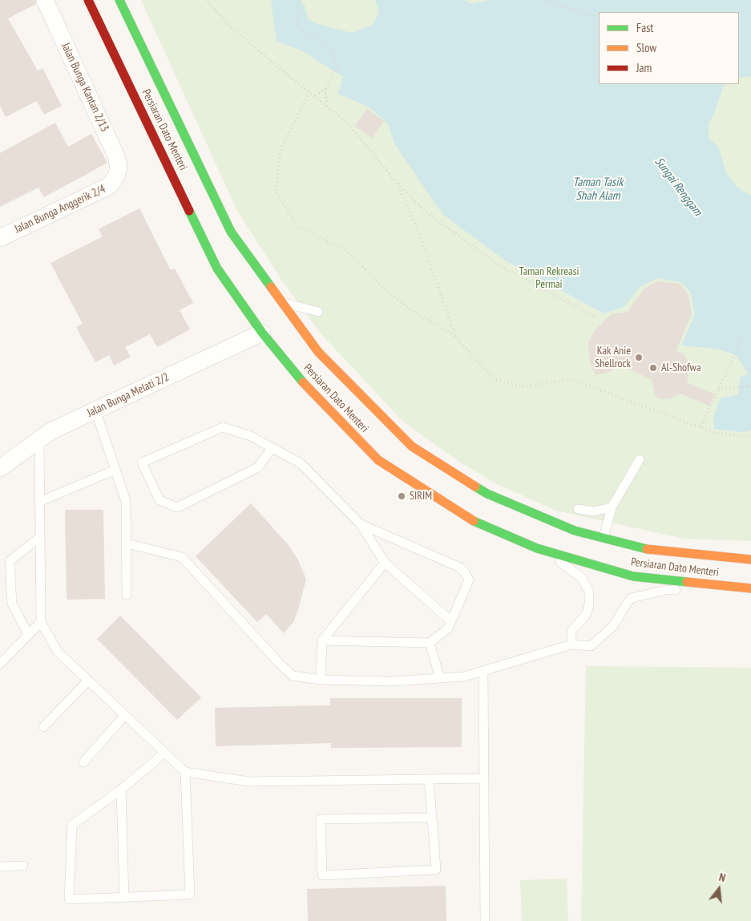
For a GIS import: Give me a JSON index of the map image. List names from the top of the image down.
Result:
{
  "streets": {
    "main road": ["Persiaran Dato Menteri"],
    "street": ["Jalan Bunga Kantan 2/13", "Jalan Bunga Anggerik 2/4", "Jalan Bunga Melati 2/2"]
  },
  "crossings": [
    ["Jalan Bunga Kantan 2/13", "Jalan Bunga Anggerik 2/4"],
    ["Persiaran Dato Menteri", "Jalan Bunga Melati 2/2"]
  ],
  "water": ["Taman Tasik Shah Alam", "Sungai Renggam"],
  "parks": ["Taman Rekreasi Permai"],
  "places": ["Kak Anie Shellrock", "Al-Shofwa", "SIRIM"],
  "legend": ["Fast", "Slow", "Jam"],
  "north": "top"
}
